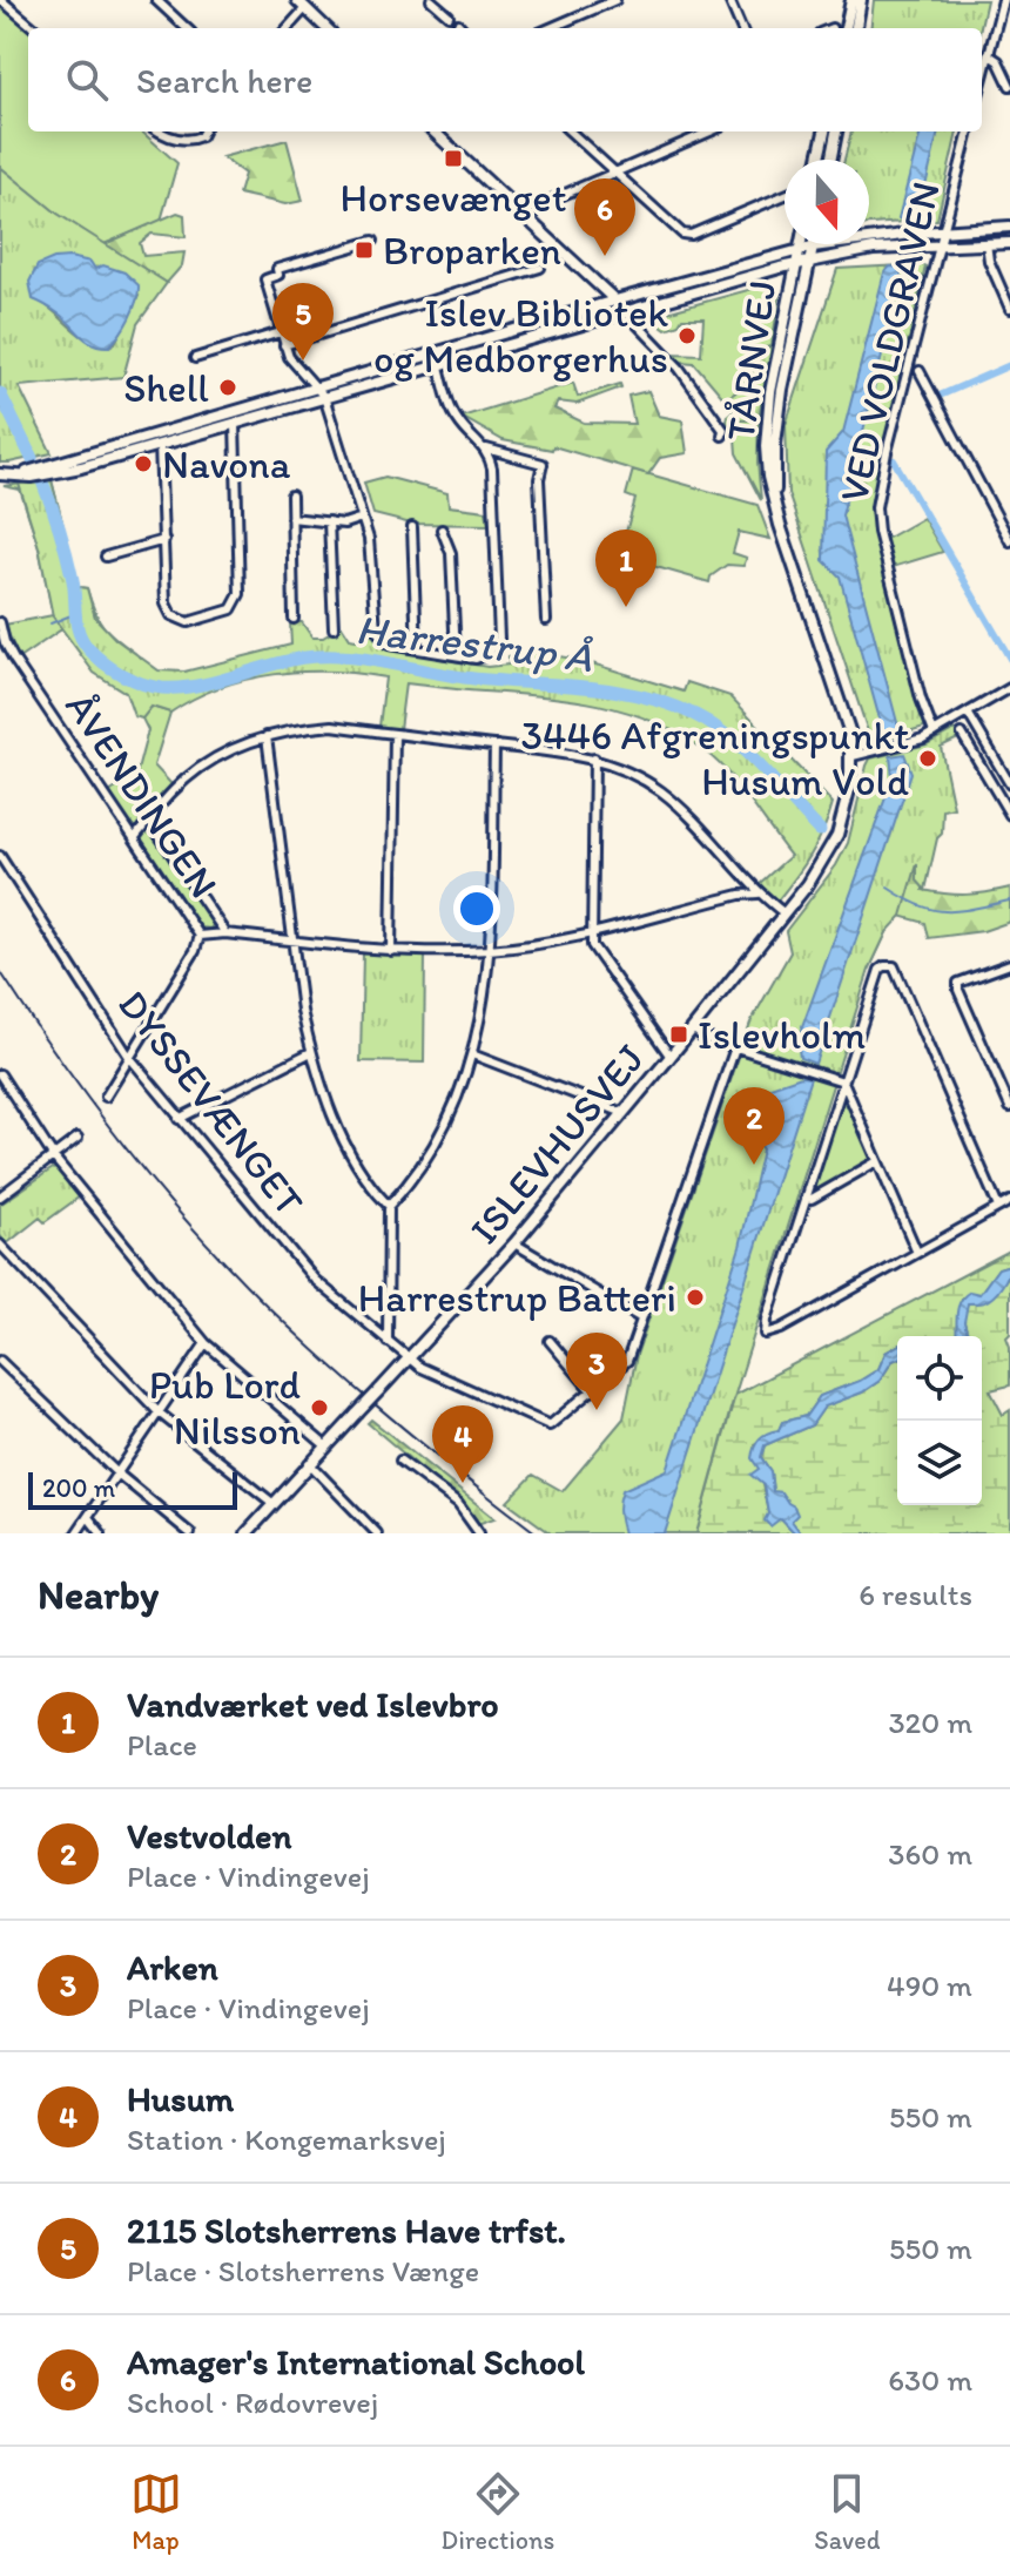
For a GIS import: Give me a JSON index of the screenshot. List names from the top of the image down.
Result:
{
  "streets": {
    "street": [
      "VED VOLDGRAVEN",
      "TÅRNVEJ",
      "ÅVENDINGEN",
      "DYSSEVÆNGET",
      "ISLEVHUSVEJ"
    ]
  },
  "crossings": [
    ["TÅRNVEJ", "ISLEVHUSVEJ"],
    ["ÅVENDINGEN", "DYSSEVÆNGET"],
    ["DYSSEVÆNGET", "ISLEVHUSVEJ"]
  ],
  "water": ["Harrestrup Å"],
  "places": {
    "transit": ["Horsevænget", "Broparken", "Islevholm"],
    "other": [
      "Islev Bibliotek og Medborgerhus",
      "Shell",
      "Navona",
      "3446 Afgreningspunkt Husum Vold",
      "Harrestrup Batteri",
      "Pub Lord Nilsson"
    ]
  },
  "scale_bar": "200 m",
  "north": "bottom",
  "page": {
    "search": "Search here",
    "pins": [
      "6",
      "5",
      "1",
      "2",
      "3",
      "4"
    ],
    "scale": "200 m",
    "heading": ["Nearby", "6 results"],
    "list": [
      {
        "mark": "1",
        "name": "Vandværket ved Islevbro",
        "note": "Place",
        "value": "320 m"
      },
      {
        "mark": "2",
        "name": "Vestvolden",
        "note": "Place · Vindingevej",
        "value": "360 m"
      },
      {
        "mark": "3",
        "name": "Arken",
        "note": "Place · Vindingevej",
        "value": "490 m"
      },
      {
        "mark": "4",
        "name": "Husum",
        "note": "Station · Kongemarksvej",
        "value": "550 m"
      },
      {
        "mark": "5",
        "name": "2115 Slotsherrens Have trfst.",
        "note": "Place · Slotsherrens Vænge",
        "value": "550 m"
      },
      {
        "mark": "6",
        "name": "Amager's International School",
        "note": "School · Rødovrevej",
        "value": "630 m"
      }
    ],
    "nav": ["Map", "Directions", "Saved"]
  }
}
